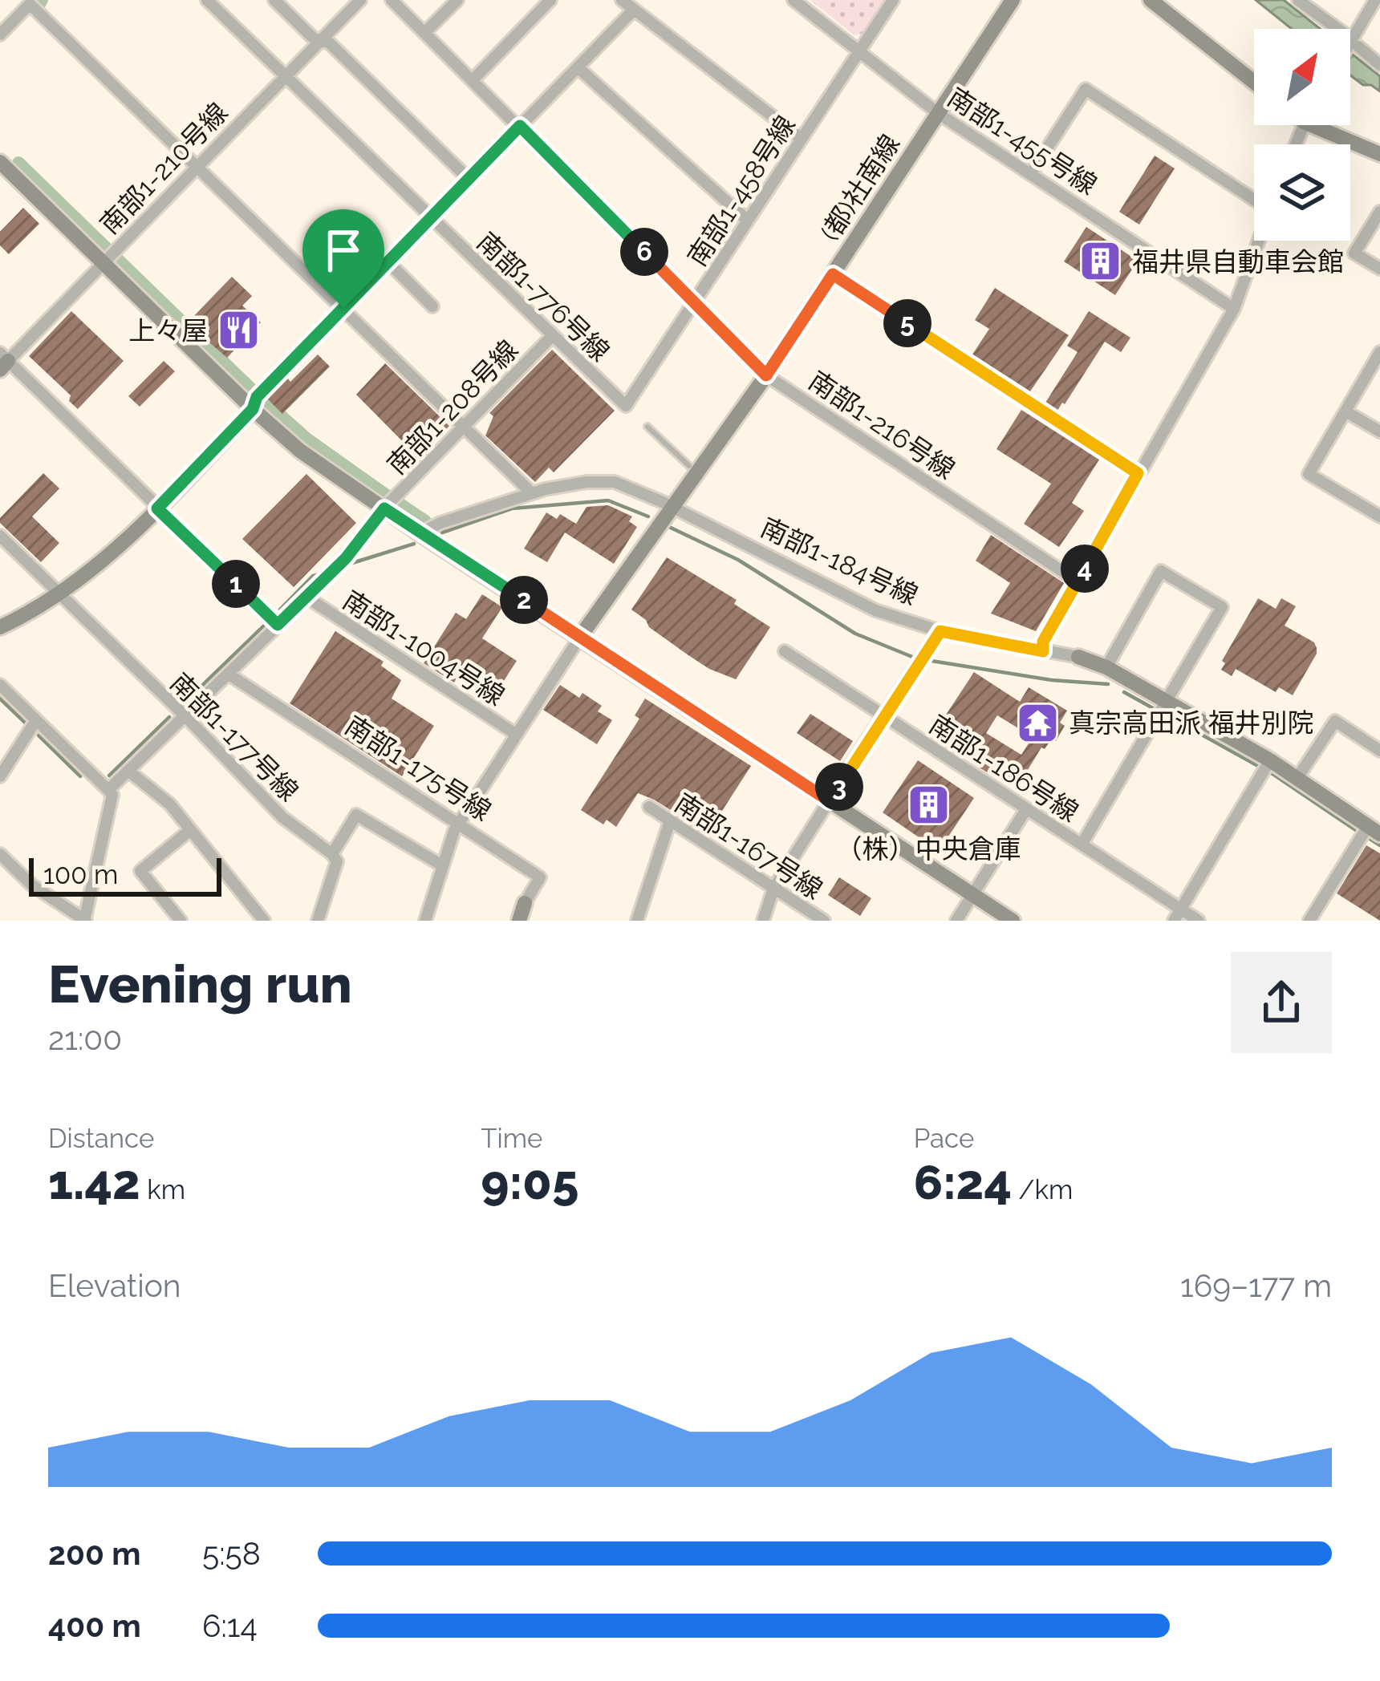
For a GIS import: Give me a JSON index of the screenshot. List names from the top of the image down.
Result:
{
  "streets": {
    "street": [
      "南部1-455号線",
      "南部1-210号線",
      "(都)社南線",
      "南部1-458号線",
      "南部1-776号線",
      "南部1-208号線",
      "南部1-216号線",
      "南部1-184号線",
      "南部1-1004号線",
      "南部1-177号線",
      "南部1-175号線",
      "南部1-186号線",
      "南部1-167号線"
    ]
  },
  "crossings": [
    ["南部1-455号線", "(都)社南線"],
    ["南部1-455号線", "南部1-458号線"],
    ["南部1-210号線", "南部1-776号線"],
    ["(都)社南線", "南部1-216号線"],
    ["(都)社南線", "南部1-184号線"],
    ["南部1-458号線", "南部1-776号線"],
    ["南部1-458号線", "南部1-216号線"],
    ["南部1-776号線", "南部1-208号線"],
    ["南部1-208号線", "南部1-1004号線"],
    ["南部1-208号線", "南部1-177号線"],
    ["南部1-208号線", "南部1-175号線"]
  ],
  "places": {
    "building": ["福井県自動車会館", "（株）中央倉庫"],
    "restaurant": ["上々屋"],
    "temple": ["真宗高田派 福井別院"]
  },
  "scale_bar": "100 m",
  "north": "top right",
  "page": {
    "pins": [
      "6",
      "5",
      "4",
      "1",
      "2",
      "3"
    ],
    "scale": "100 m",
    "heading": ["Evening run", "21:00"],
    "stats": [
      ["Distance", "1.42 km"],
      ["Time", "9:05"],
      ["Pace", "6:24 /km"]
    ],
    "chart": ["Elevation", "169–177 m"],
    "list": [
      {
        "name": "200 m",
        "note": "5:58"
      },
      {
        "name": "400 m",
        "note": "6:14"
      }
    ]
  }
}
